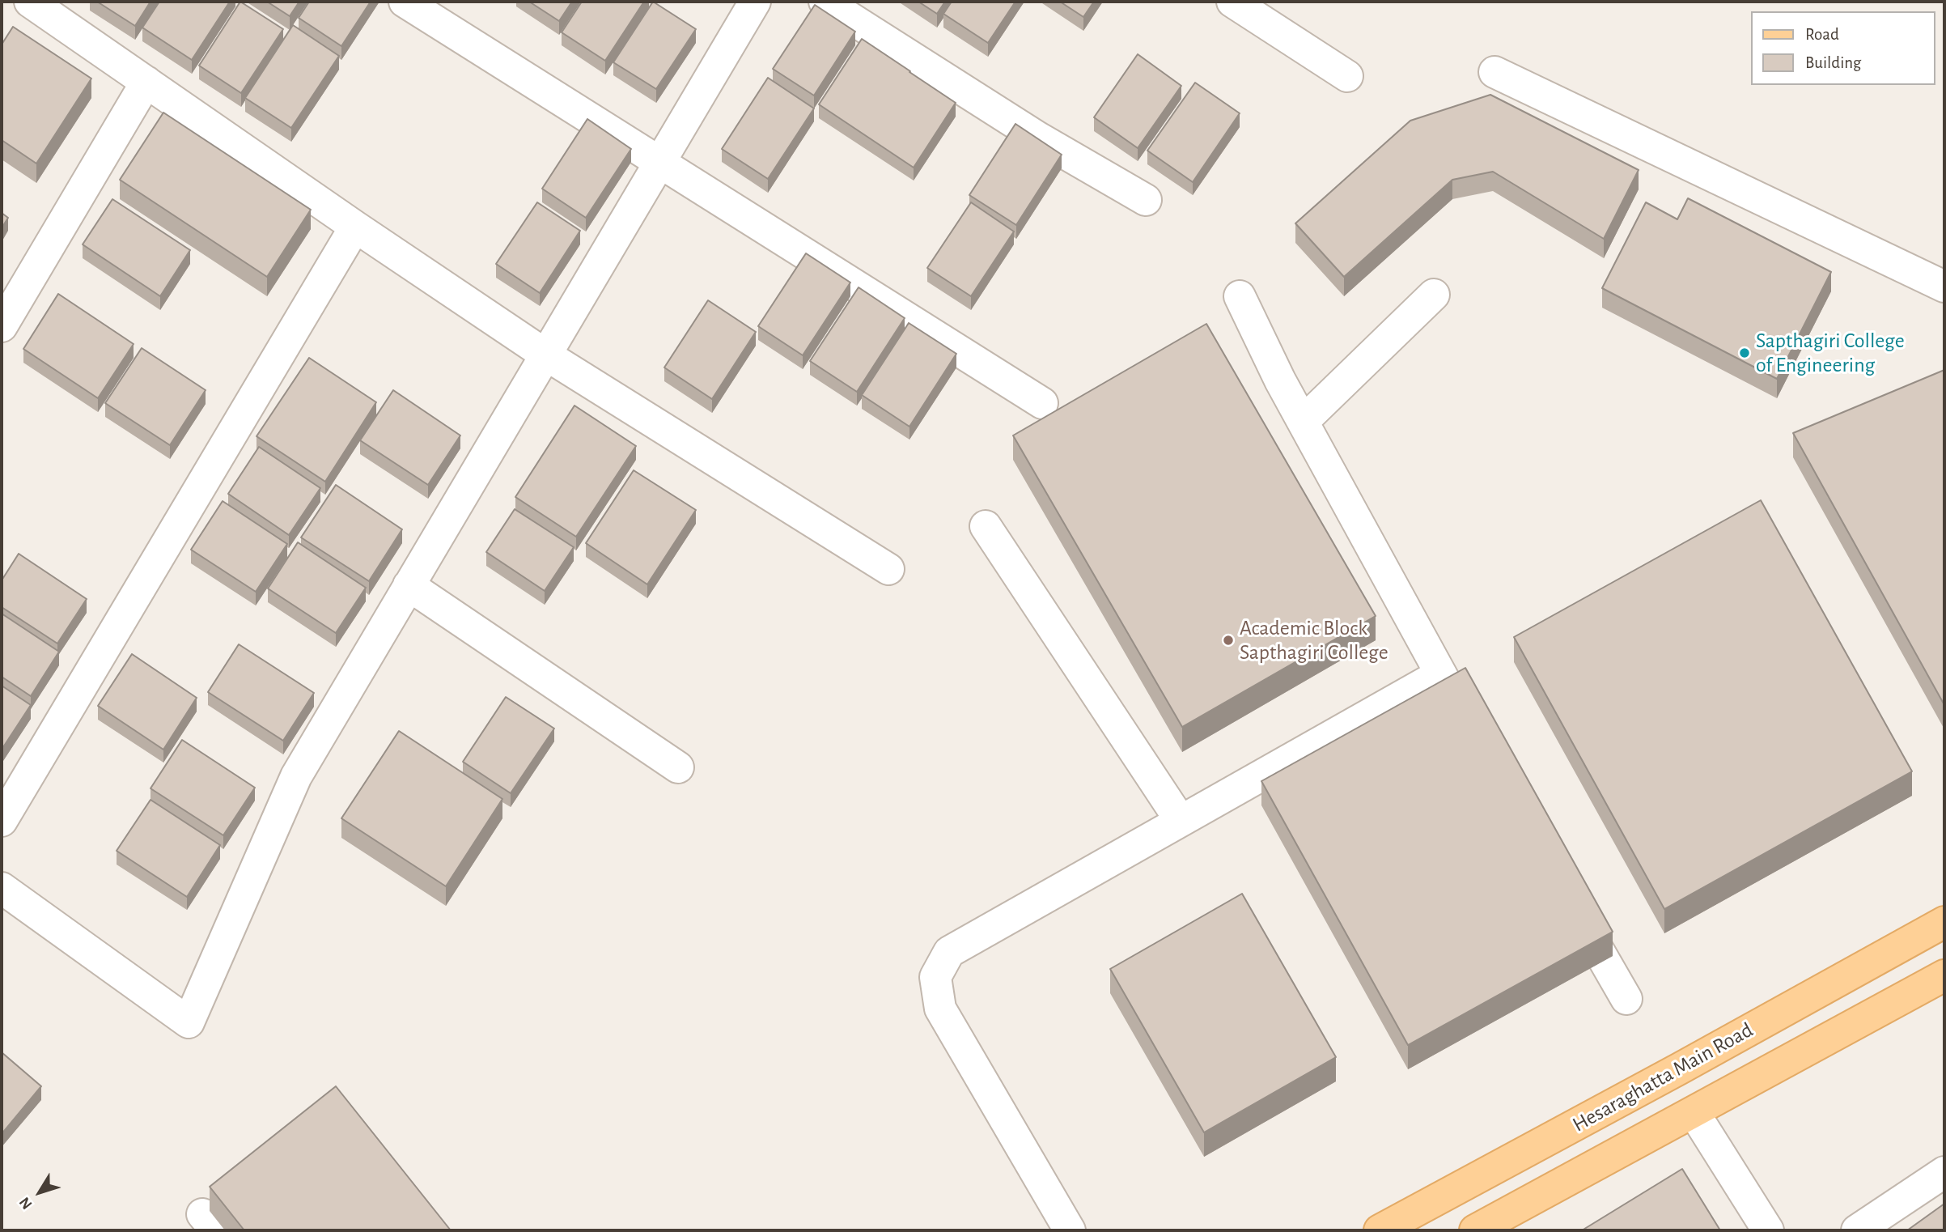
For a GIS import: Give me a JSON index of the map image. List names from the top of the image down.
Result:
{
  "streets": {
    "main road": ["Hesaraghatta Main Road"]
  },
  "places": ["Sapthagiri College of Engineering", "Academic Block Sapthagiri College"],
  "legend": ["Road", "Building"],
  "north": "bottom left"
}
